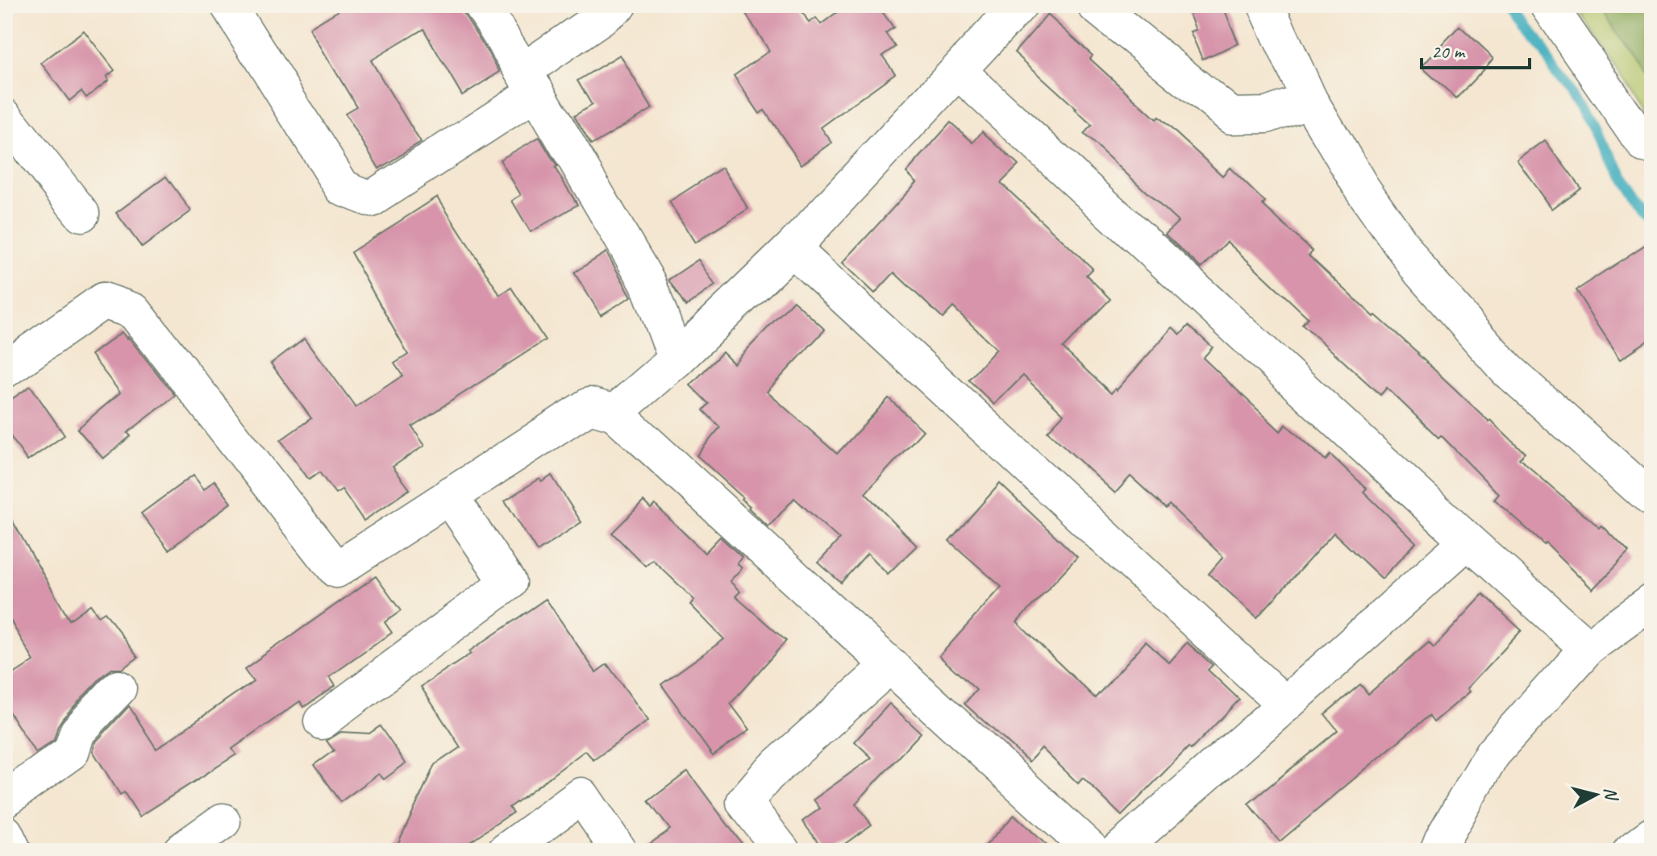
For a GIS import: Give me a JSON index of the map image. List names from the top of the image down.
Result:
{
  "scale_bar": "20 m",
  "north": "right"
}
